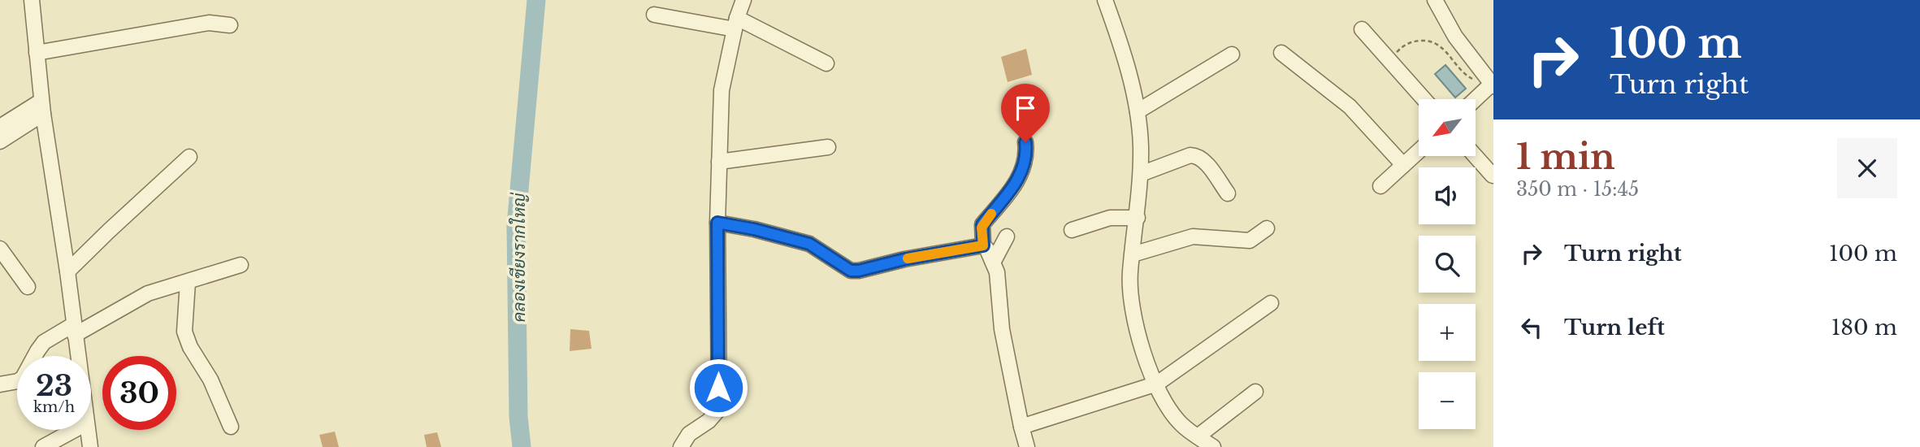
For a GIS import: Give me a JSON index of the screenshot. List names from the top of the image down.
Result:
{
  "water": ["คลองเชียงรากใหญ่"],
  "north": "bottom left",
  "page": {
    "turn": ["100 m", "Turn right"],
    "map_buttons": ["+", "−"],
    "heading": ["1 min", "350 m · 15:45"],
    "list": [
      {
        "name": "Turn right",
        "value": "100 m"
      },
      {
        "name": "Turn left",
        "value": "180 m"
      }
    ],
    "speed": "23 km/h",
    "limit": "30"
  }
}
